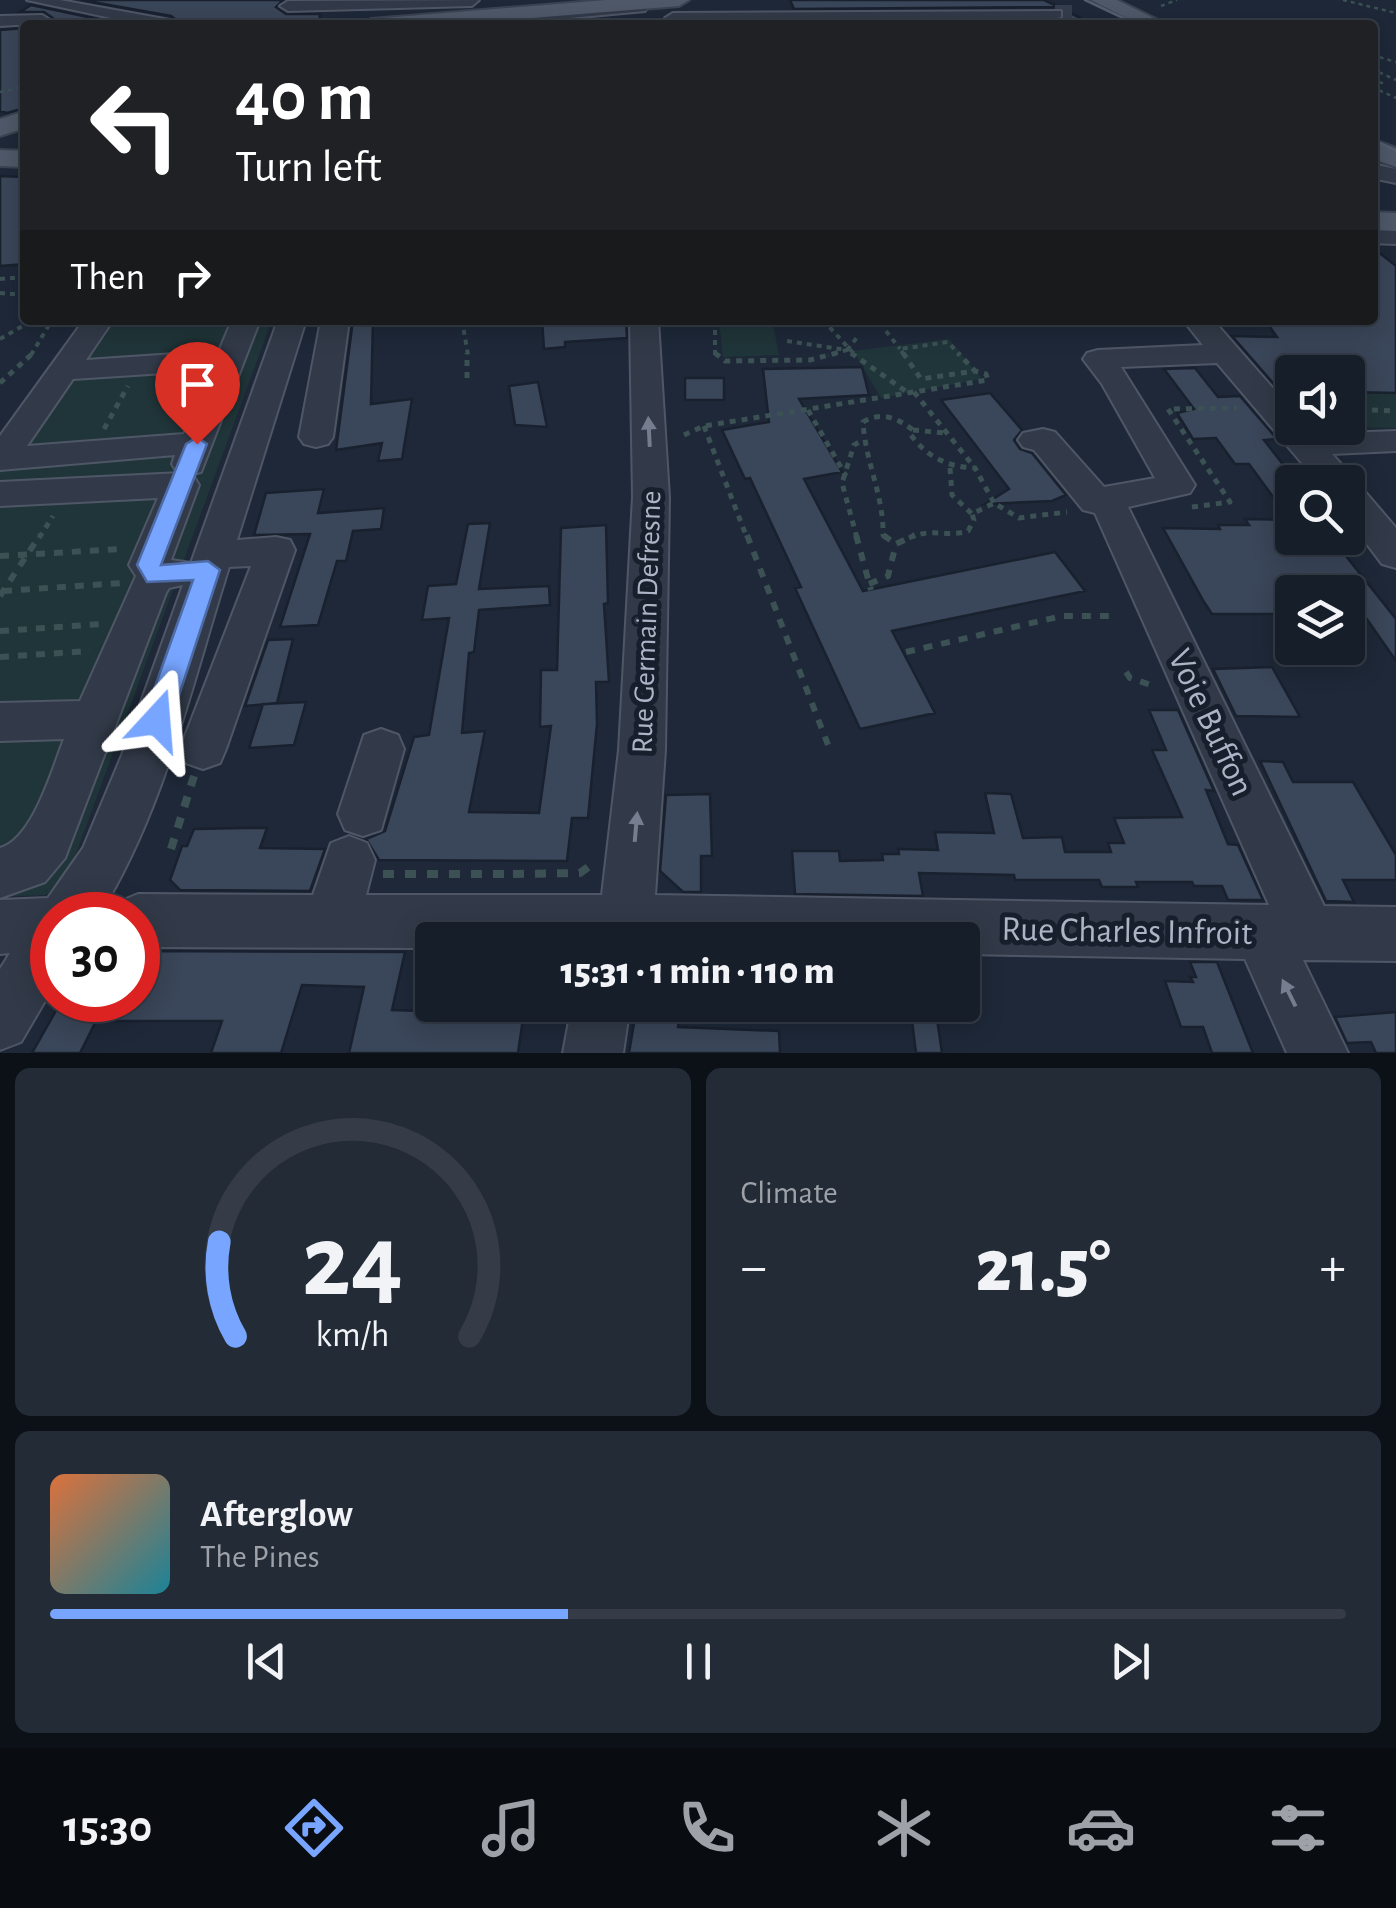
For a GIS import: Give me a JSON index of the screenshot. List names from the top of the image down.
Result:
{
  "streets": {
    "street": ["Rue Germain Defresne", "Voie Buffon", "Rue Charles Infroit"]
  },
  "crossings": [
    ["Voie Buffon", "Rue Charles Infroit"]
  ],
  "page": {
    "turn": ["40 m", "Turn left"],
    "then": "Then",
    "limit": "30",
    "trip": "15:31 · 1 min · 110 m",
    "tile": "Climate",
    "heat": ["−", "21.5°", "+"],
    "song": ["Afterglow", "The Pines"],
    "tabs": "15:30",
    "gauge": ["24", "km/h"]
  }
}
